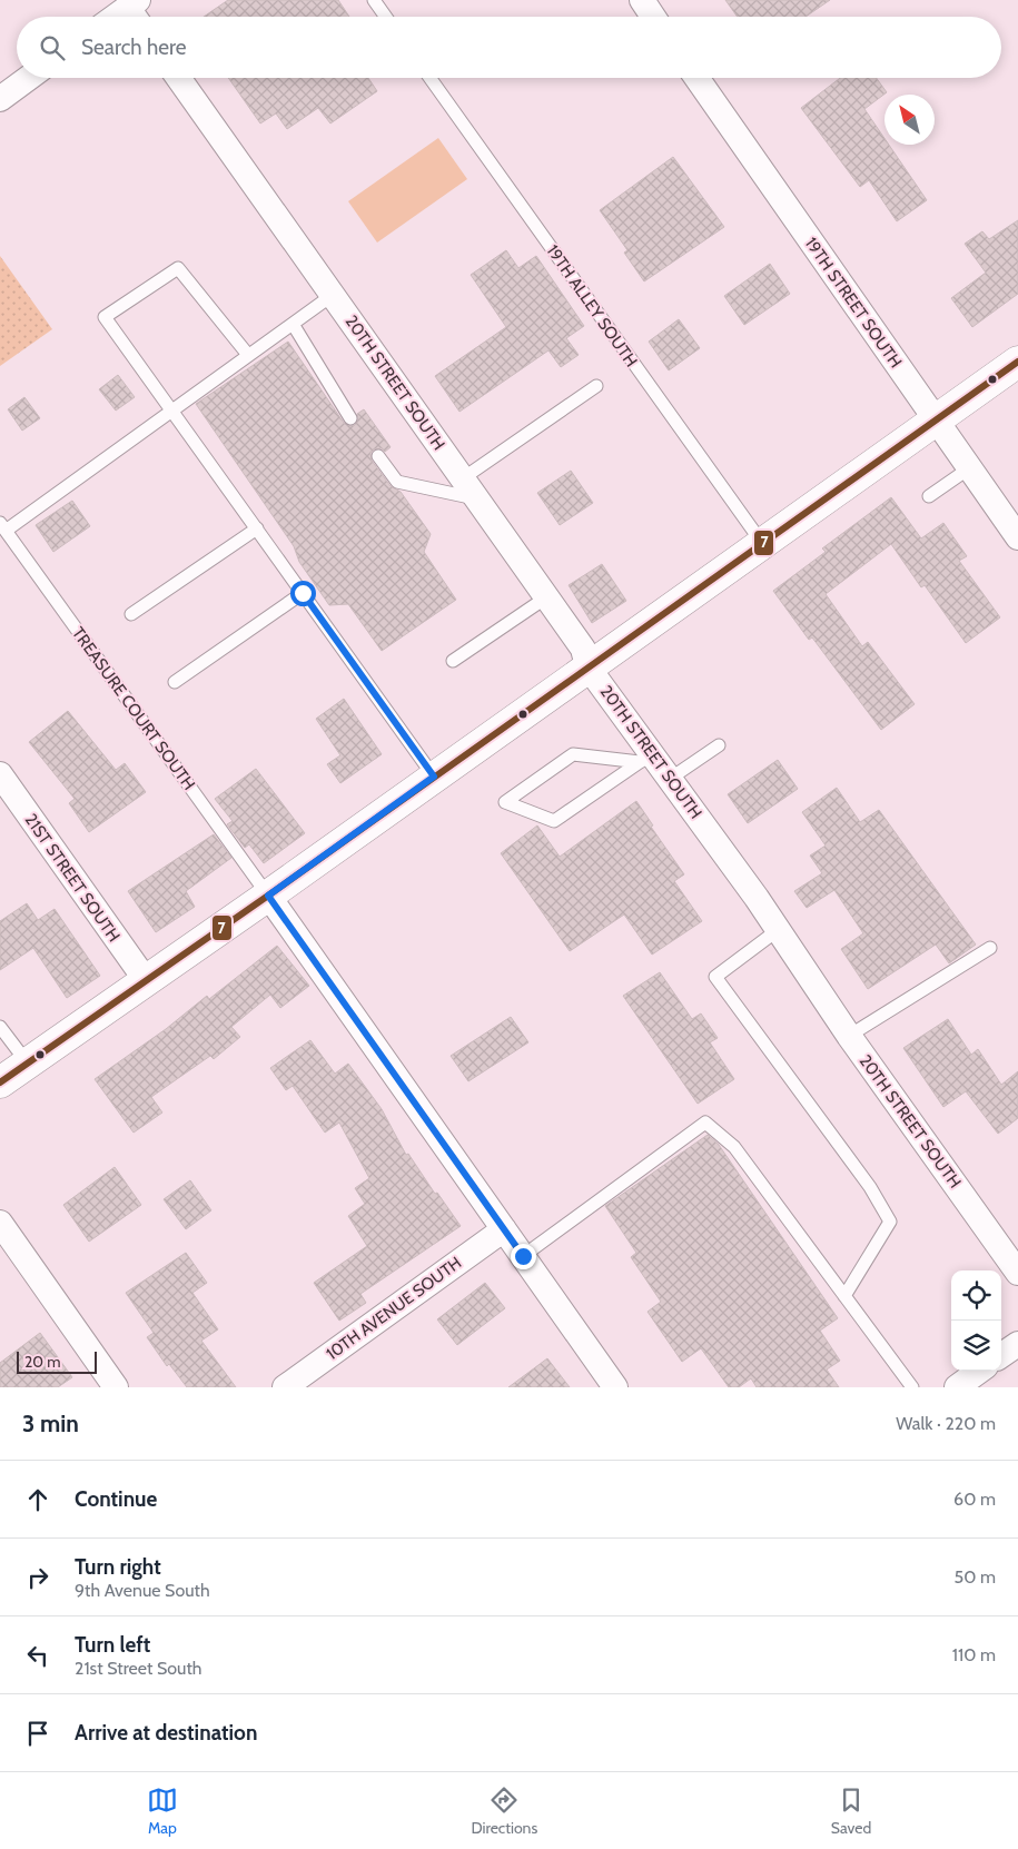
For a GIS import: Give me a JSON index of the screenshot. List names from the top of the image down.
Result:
{
  "streets": {
    "street": [
      "19TH STREET SOUTH",
      "20TH STREET SOUTH",
      "21ST STREET SOUTH",
      "10TH AVENUE SOUTH"
    ],
    "lane": ["19TH ALLEY SOUTH", "TREASURE COURT SOUTH"]
  },
  "lines": ["transit line 7"],
  "scale_bar": "20 m",
  "north": "top left",
  "page": {
    "search": "Search here",
    "scale": "20 m",
    "heading": ["3 min", "Walk · 220 m"],
    "list": [
      ["Continue", "60 m"],
      ["Turn right", "9th Avenue South", "50 m"],
      ["Turn left", "21st Street South", "110 m"],
      "Arrive at destination"
    ],
    "nav": ["Map", "Directions", "Saved"]
  }
}
